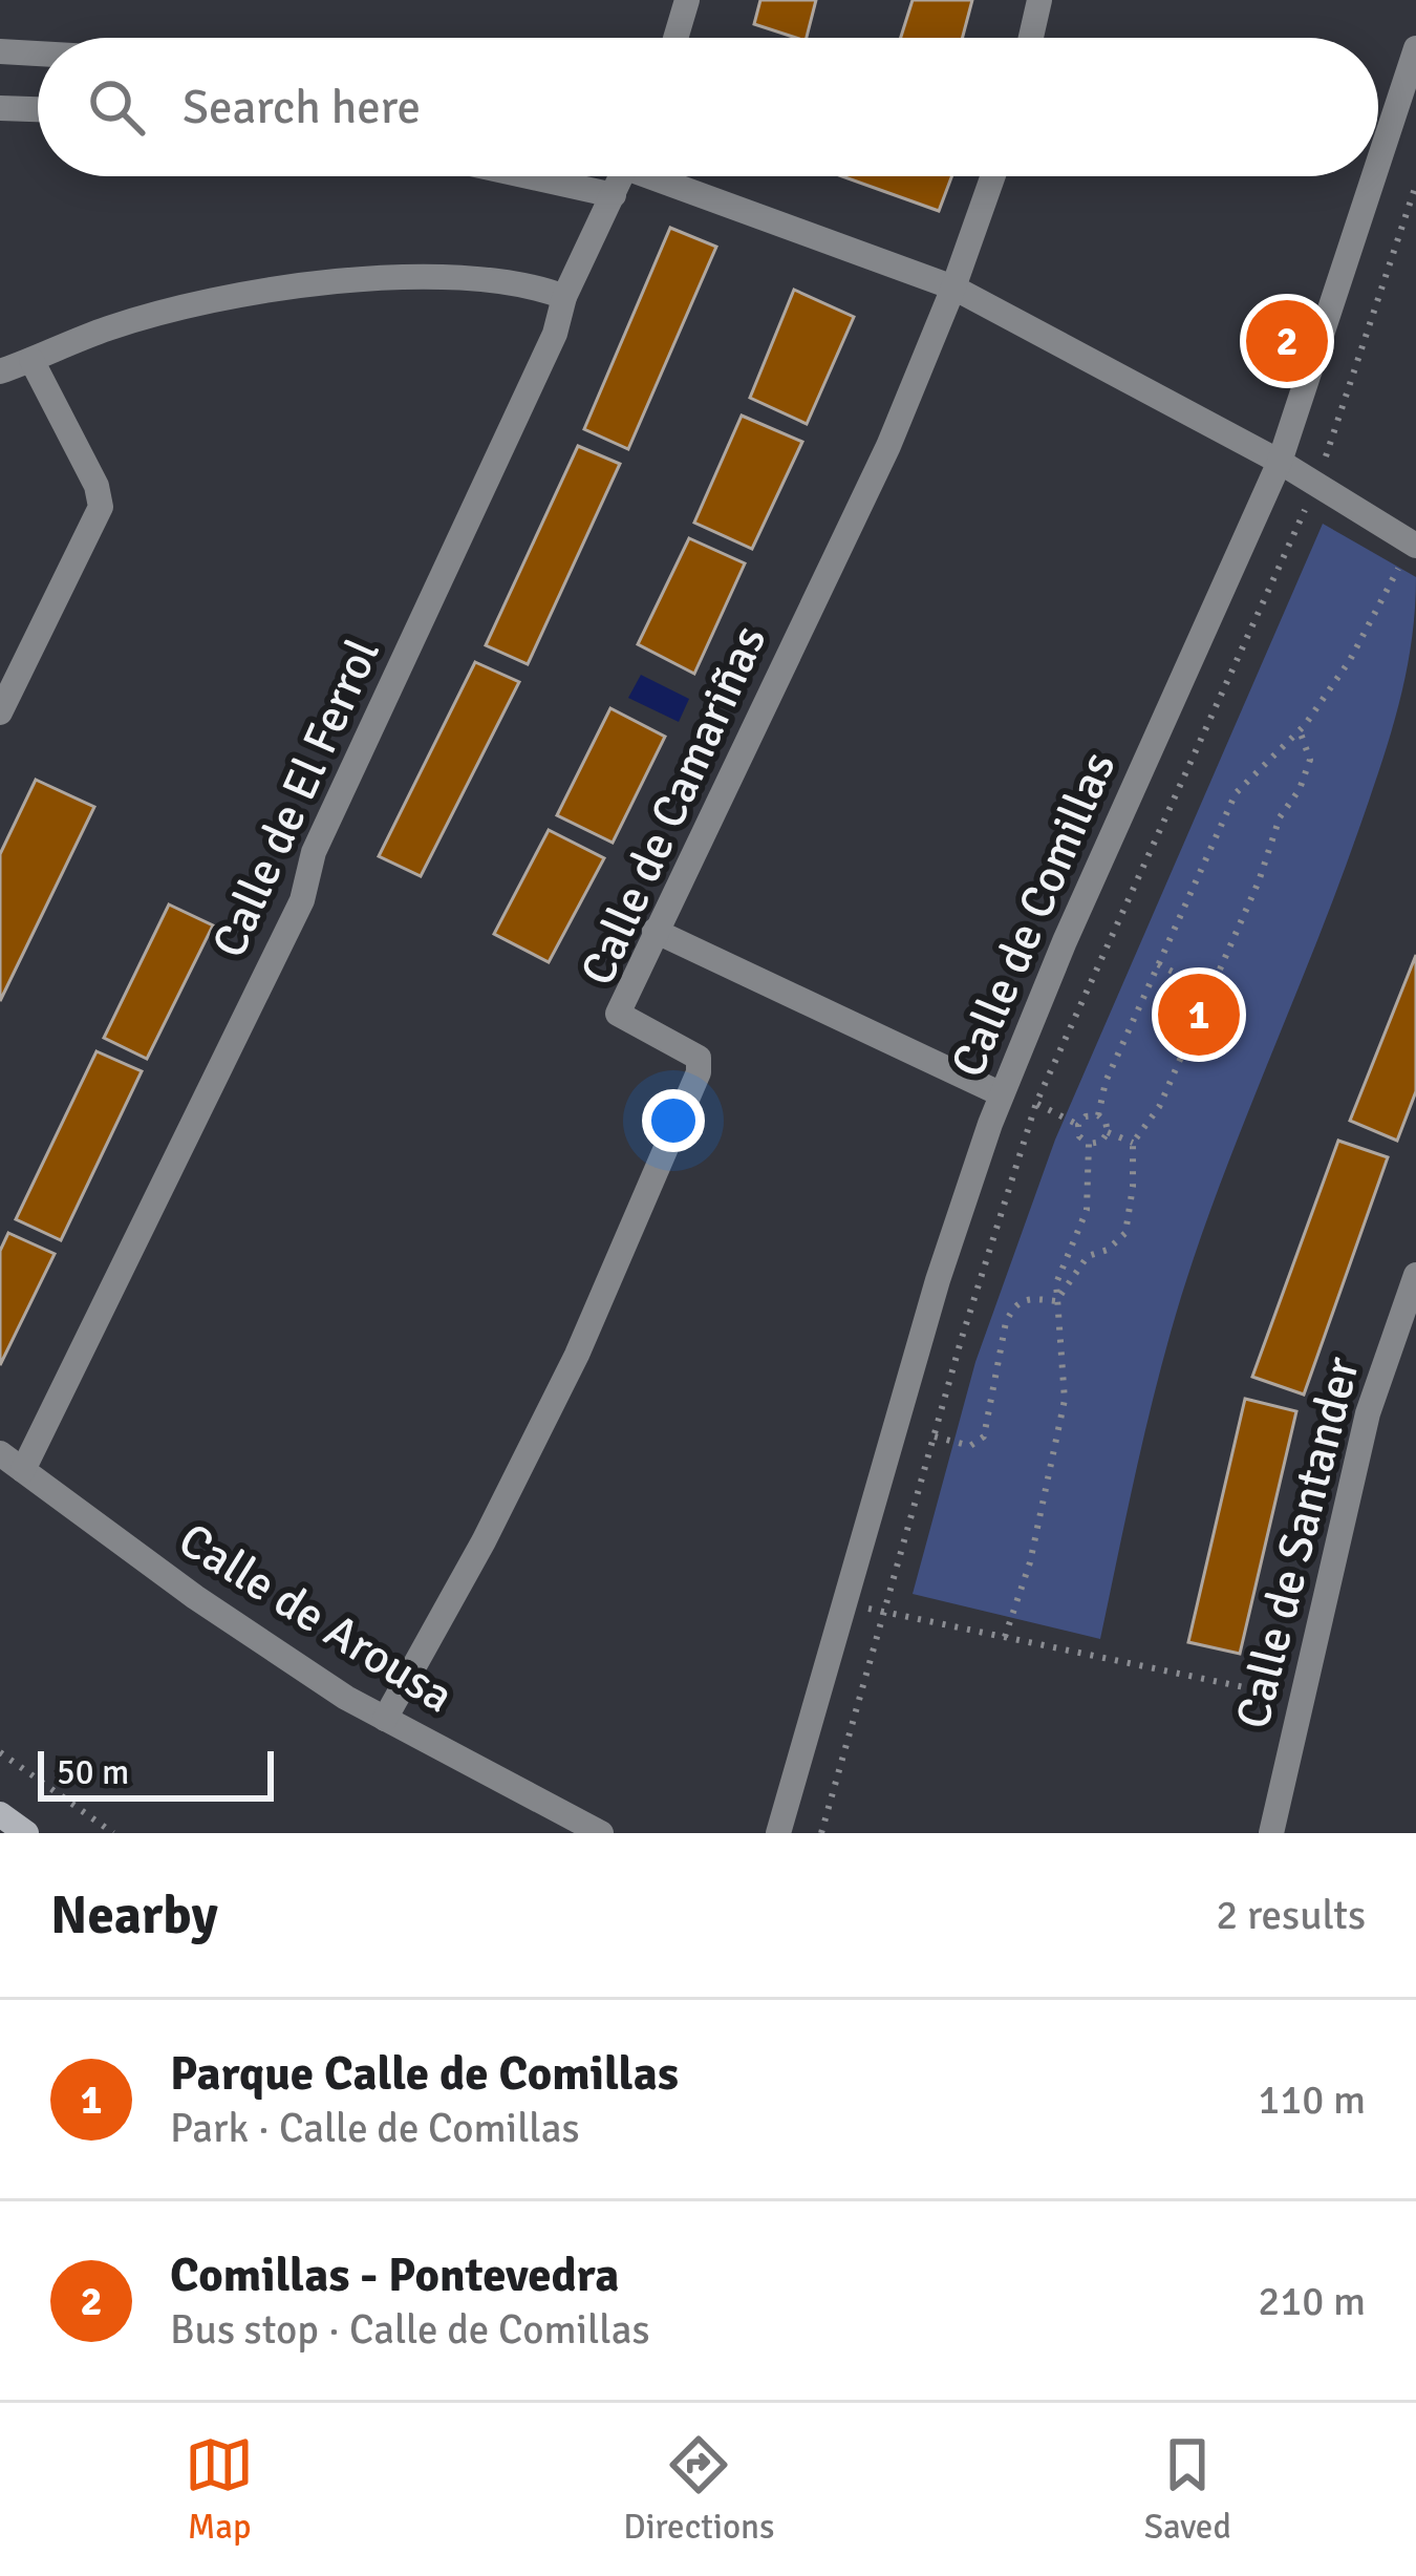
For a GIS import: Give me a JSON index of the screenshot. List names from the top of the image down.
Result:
{
  "streets": {
    "street": [
      "Calle de El Ferrol",
      "Calle de Camariñas",
      "Calle de Comillas",
      "Calle de Santander",
      "Calle de Arousa"
    ]
  },
  "crossings": [
    ["Calle de El Ferrol", "Calle de Arousa"],
    ["Calle de Camariñas", "Calle de Arousa"]
  ],
  "scale_bar": "50 m",
  "page": {
    "search": "Search here",
    "pins": ["2", "1"],
    "scale": "50 m",
    "heading": ["Nearby", "2 results"],
    "list": [
      {
        "mark": "1",
        "name": "Parque Calle de Comillas",
        "note": "Park · Calle de Comillas",
        "value": "110 m"
      },
      {
        "mark": "2",
        "name": "Comillas - Pontevedra",
        "note": "Bus stop · Calle de Comillas",
        "value": "210 m"
      }
    ],
    "nav": ["Map", "Directions", "Saved"]
  }
}
